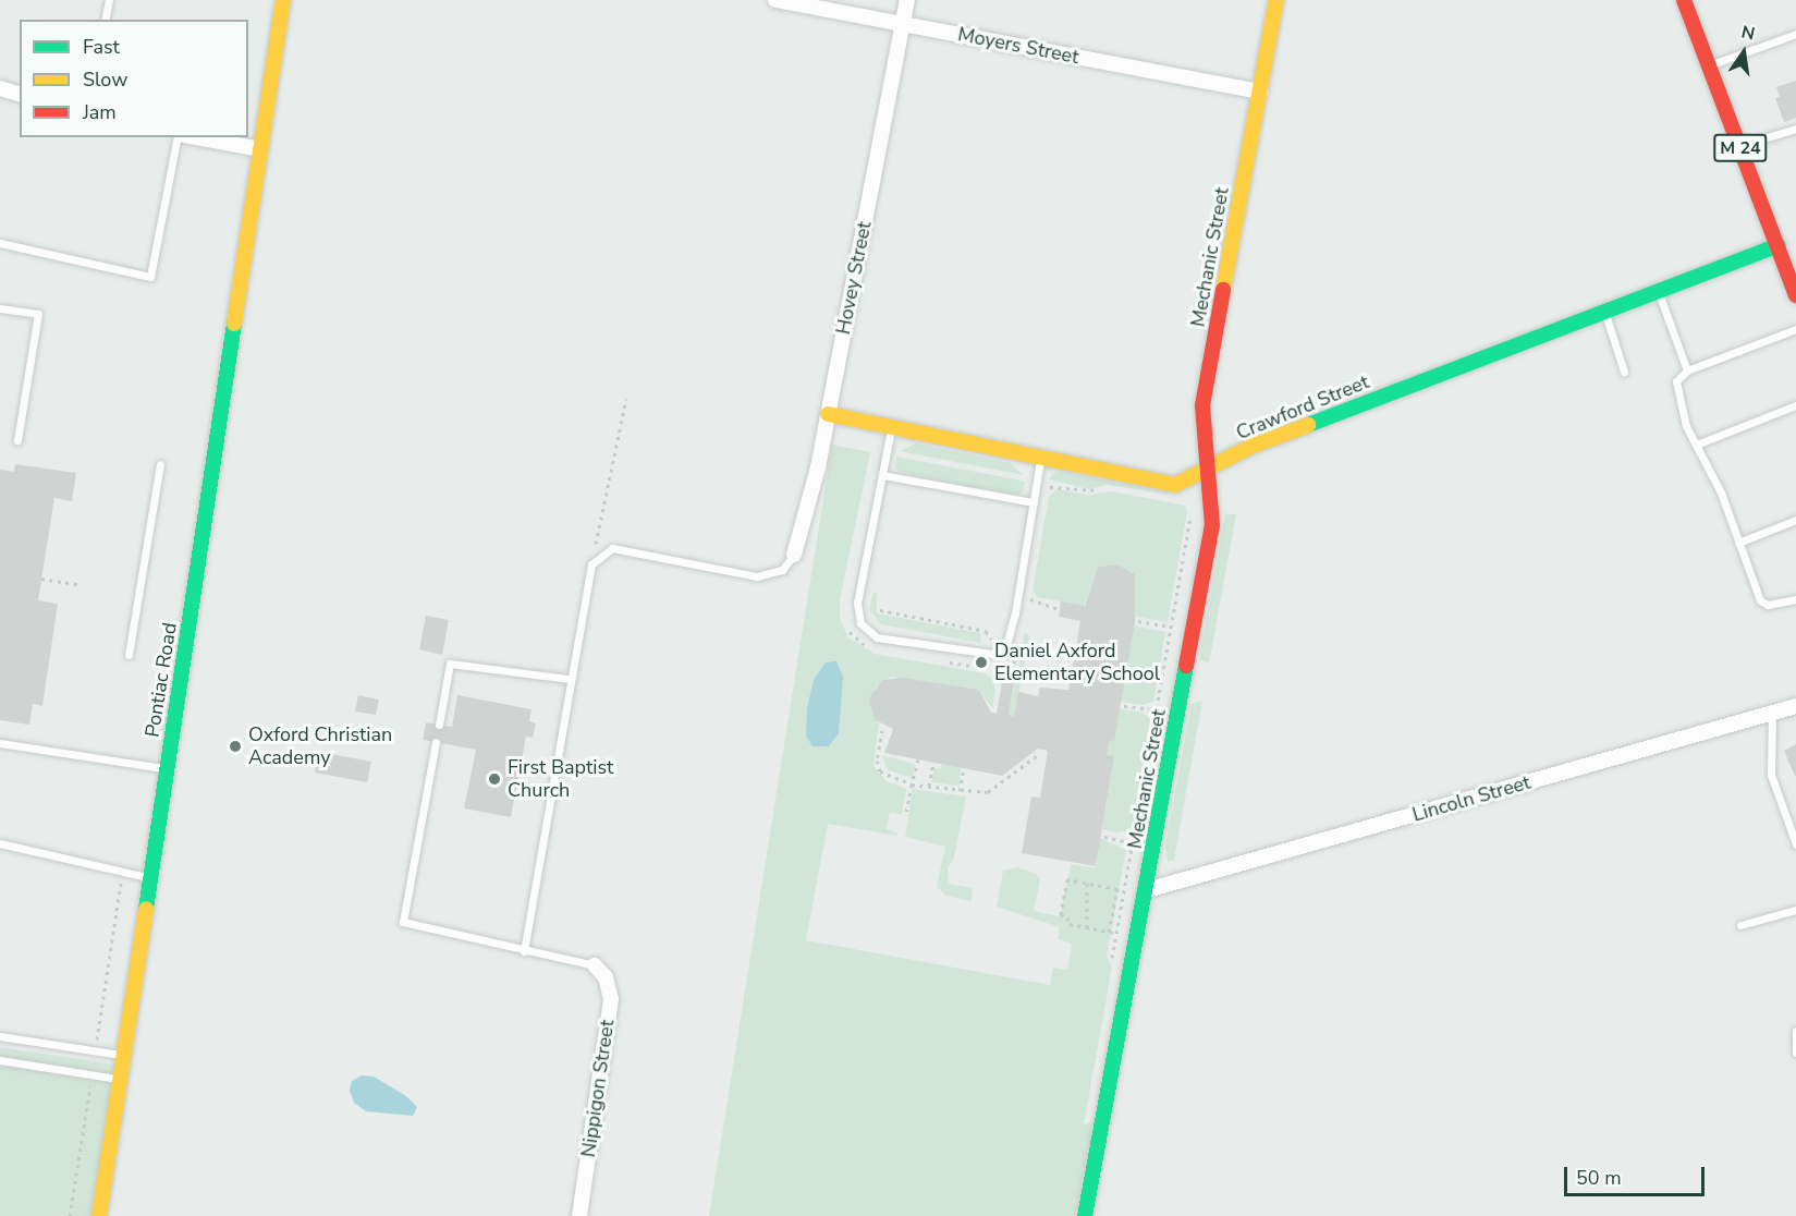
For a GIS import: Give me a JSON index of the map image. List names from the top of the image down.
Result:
{
  "streets": {
    "street": [
      "Moyers Street",
      "M 24",
      "Mechanic Street",
      "Hovey Street",
      "Crawford Street",
      "Pontiac Road",
      "Lincoln Street",
      "Nippigon Street"
    ]
  },
  "crossings": [
    ["Moyers Street", "Mechanic Street"],
    ["Moyers Street", "Hovey Street"],
    ["M 24", "Crawford Street"],
    ["Mechanic Street", "Crawford Street"],
    ["Mechanic Street", "Lincoln Street"],
    ["Hovey Street", "Crawford Street"]
  ],
  "places": ["Daniel Axford Elementary School", "Oxford Christian Academy", "First Baptist Church"],
  "legend": ["Fast", "Slow", "Jam"],
  "scale_bar": "50 m",
  "north": "top"
}
